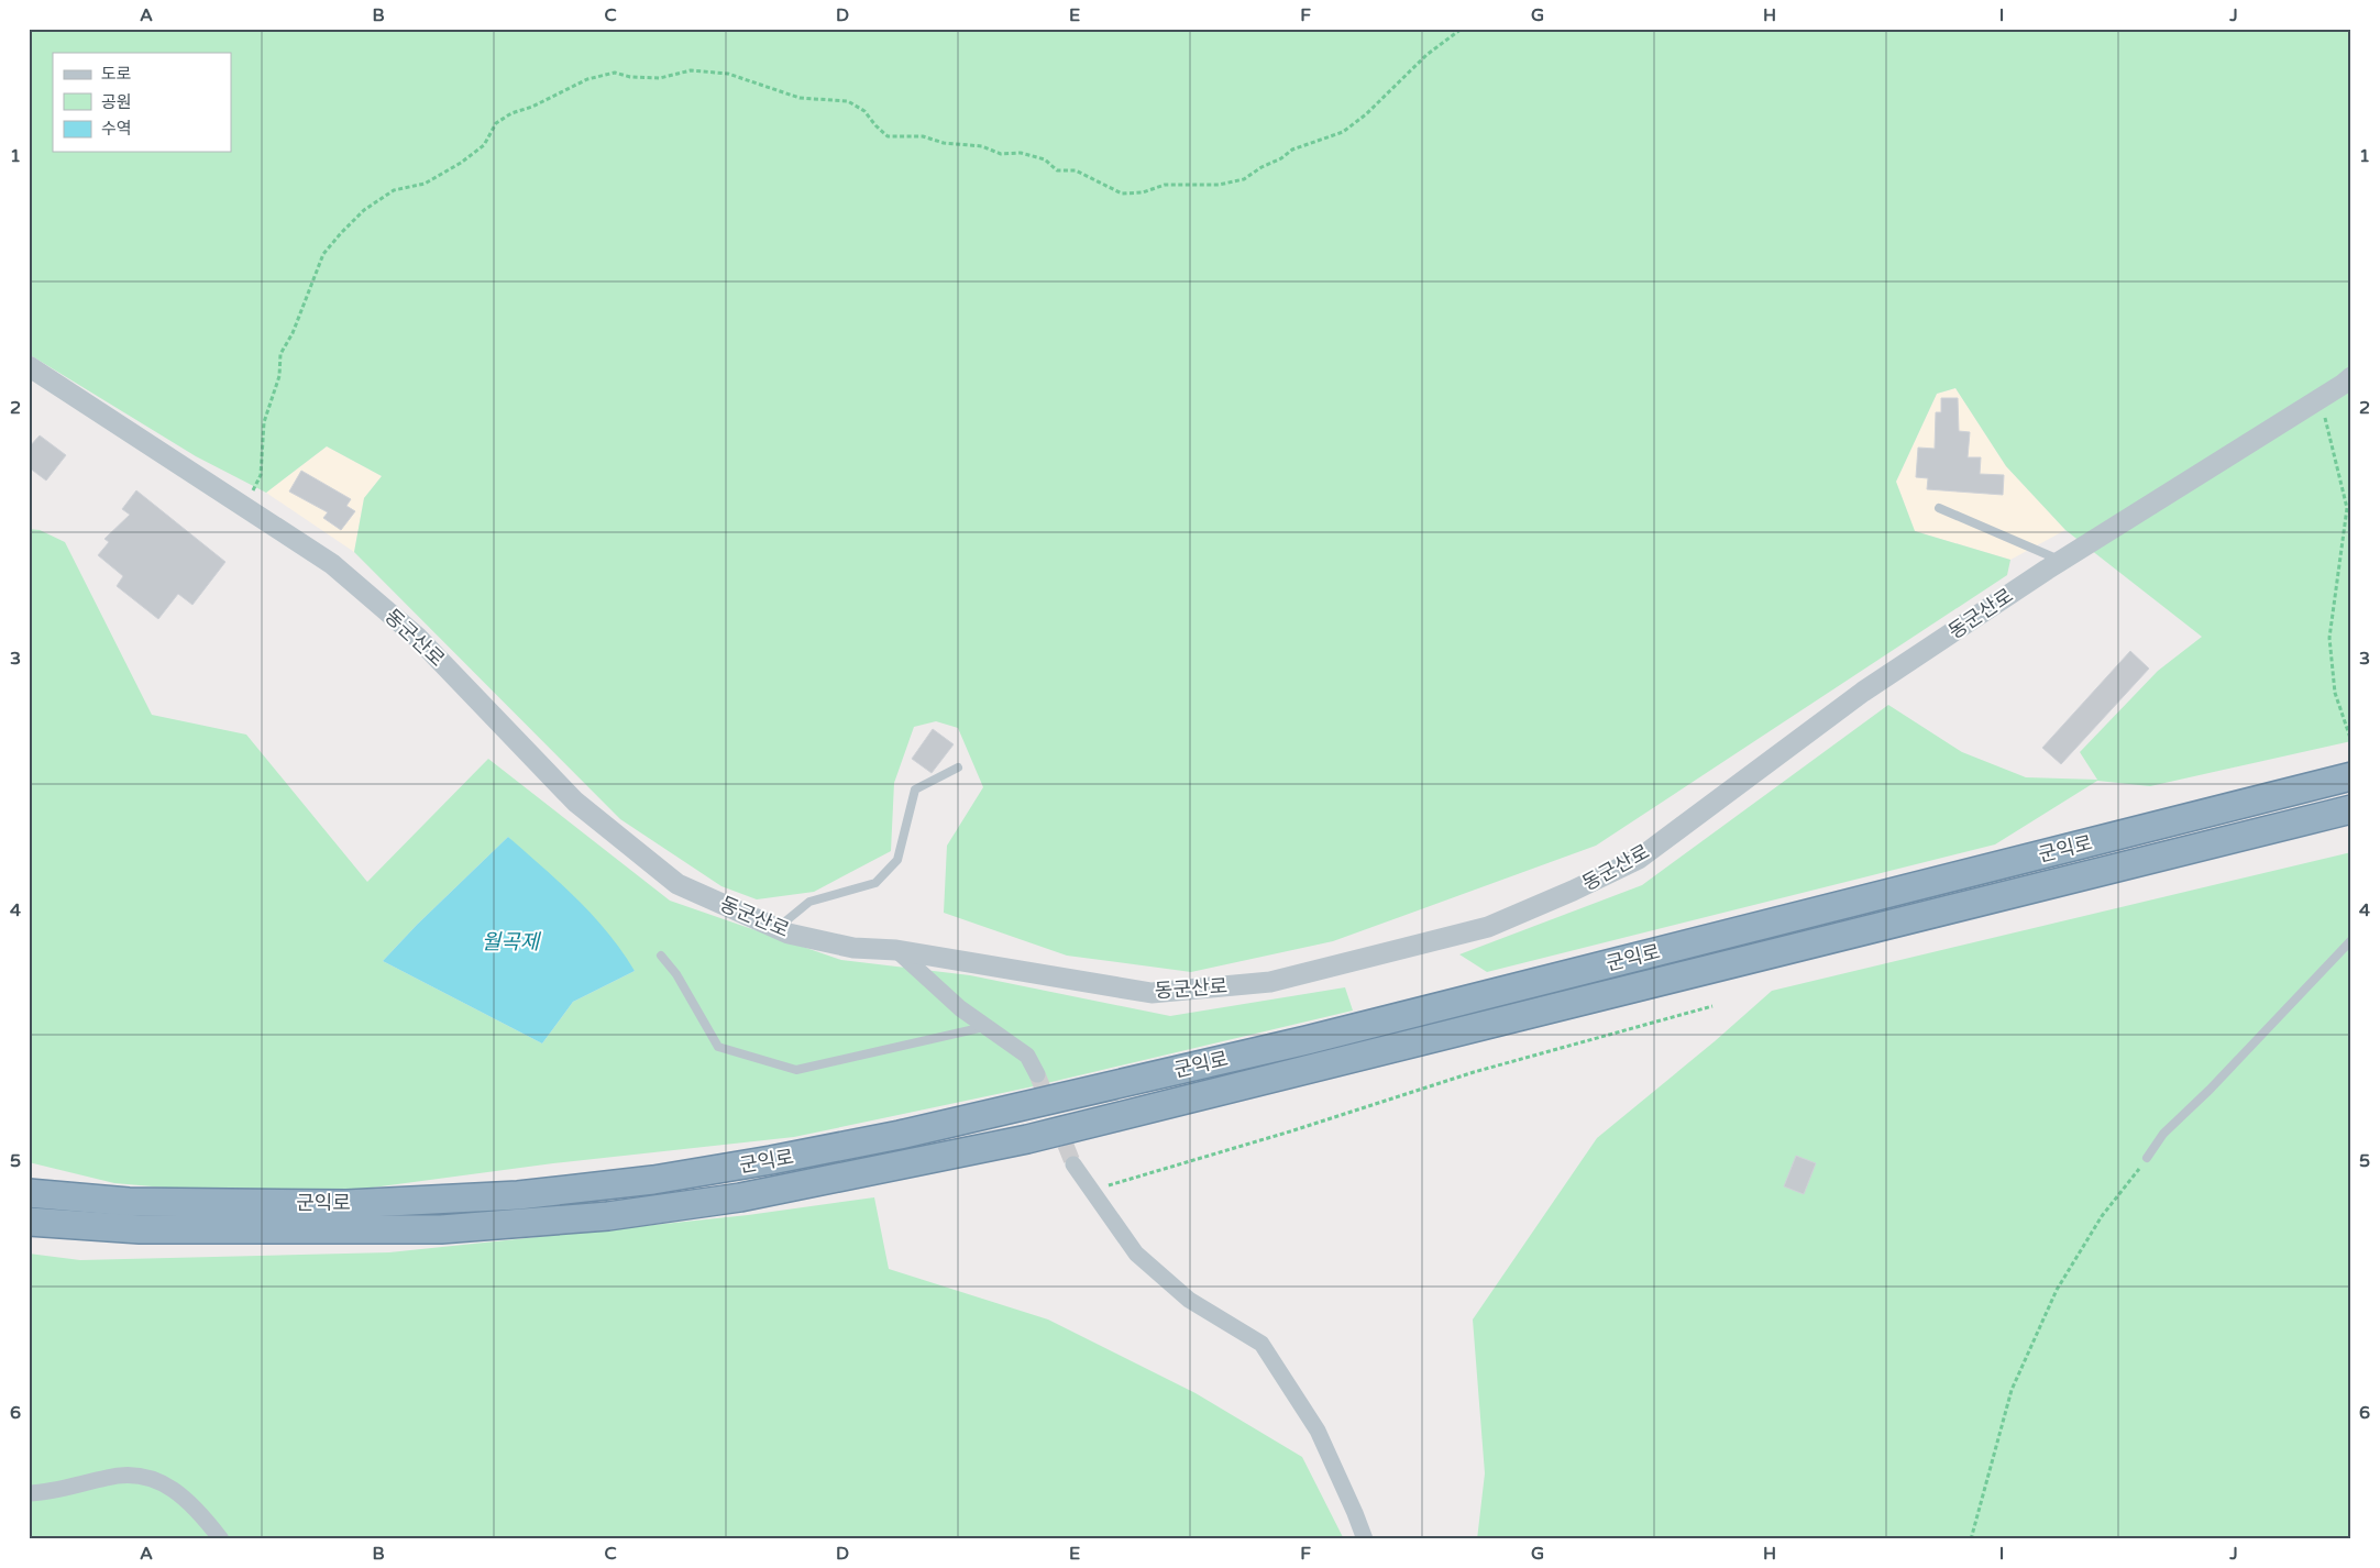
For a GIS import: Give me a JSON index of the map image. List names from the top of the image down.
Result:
{
  "streets": {
    "highway": ["군익로"],
    "street": ["동군산로"]
  },
  "water": ["월곡제"],
  "legend": ["도로", "공원", "수역"],
  "grid": {
    "columns": [
      "A",
      "B",
      "C",
      "D",
      "E",
      "F",
      "G",
      "H",
      "I",
      "J"
    ],
    "rows": [
      "1",
      "2",
      "3",
      "4",
      "5",
      "6"
    ]
  }
}
